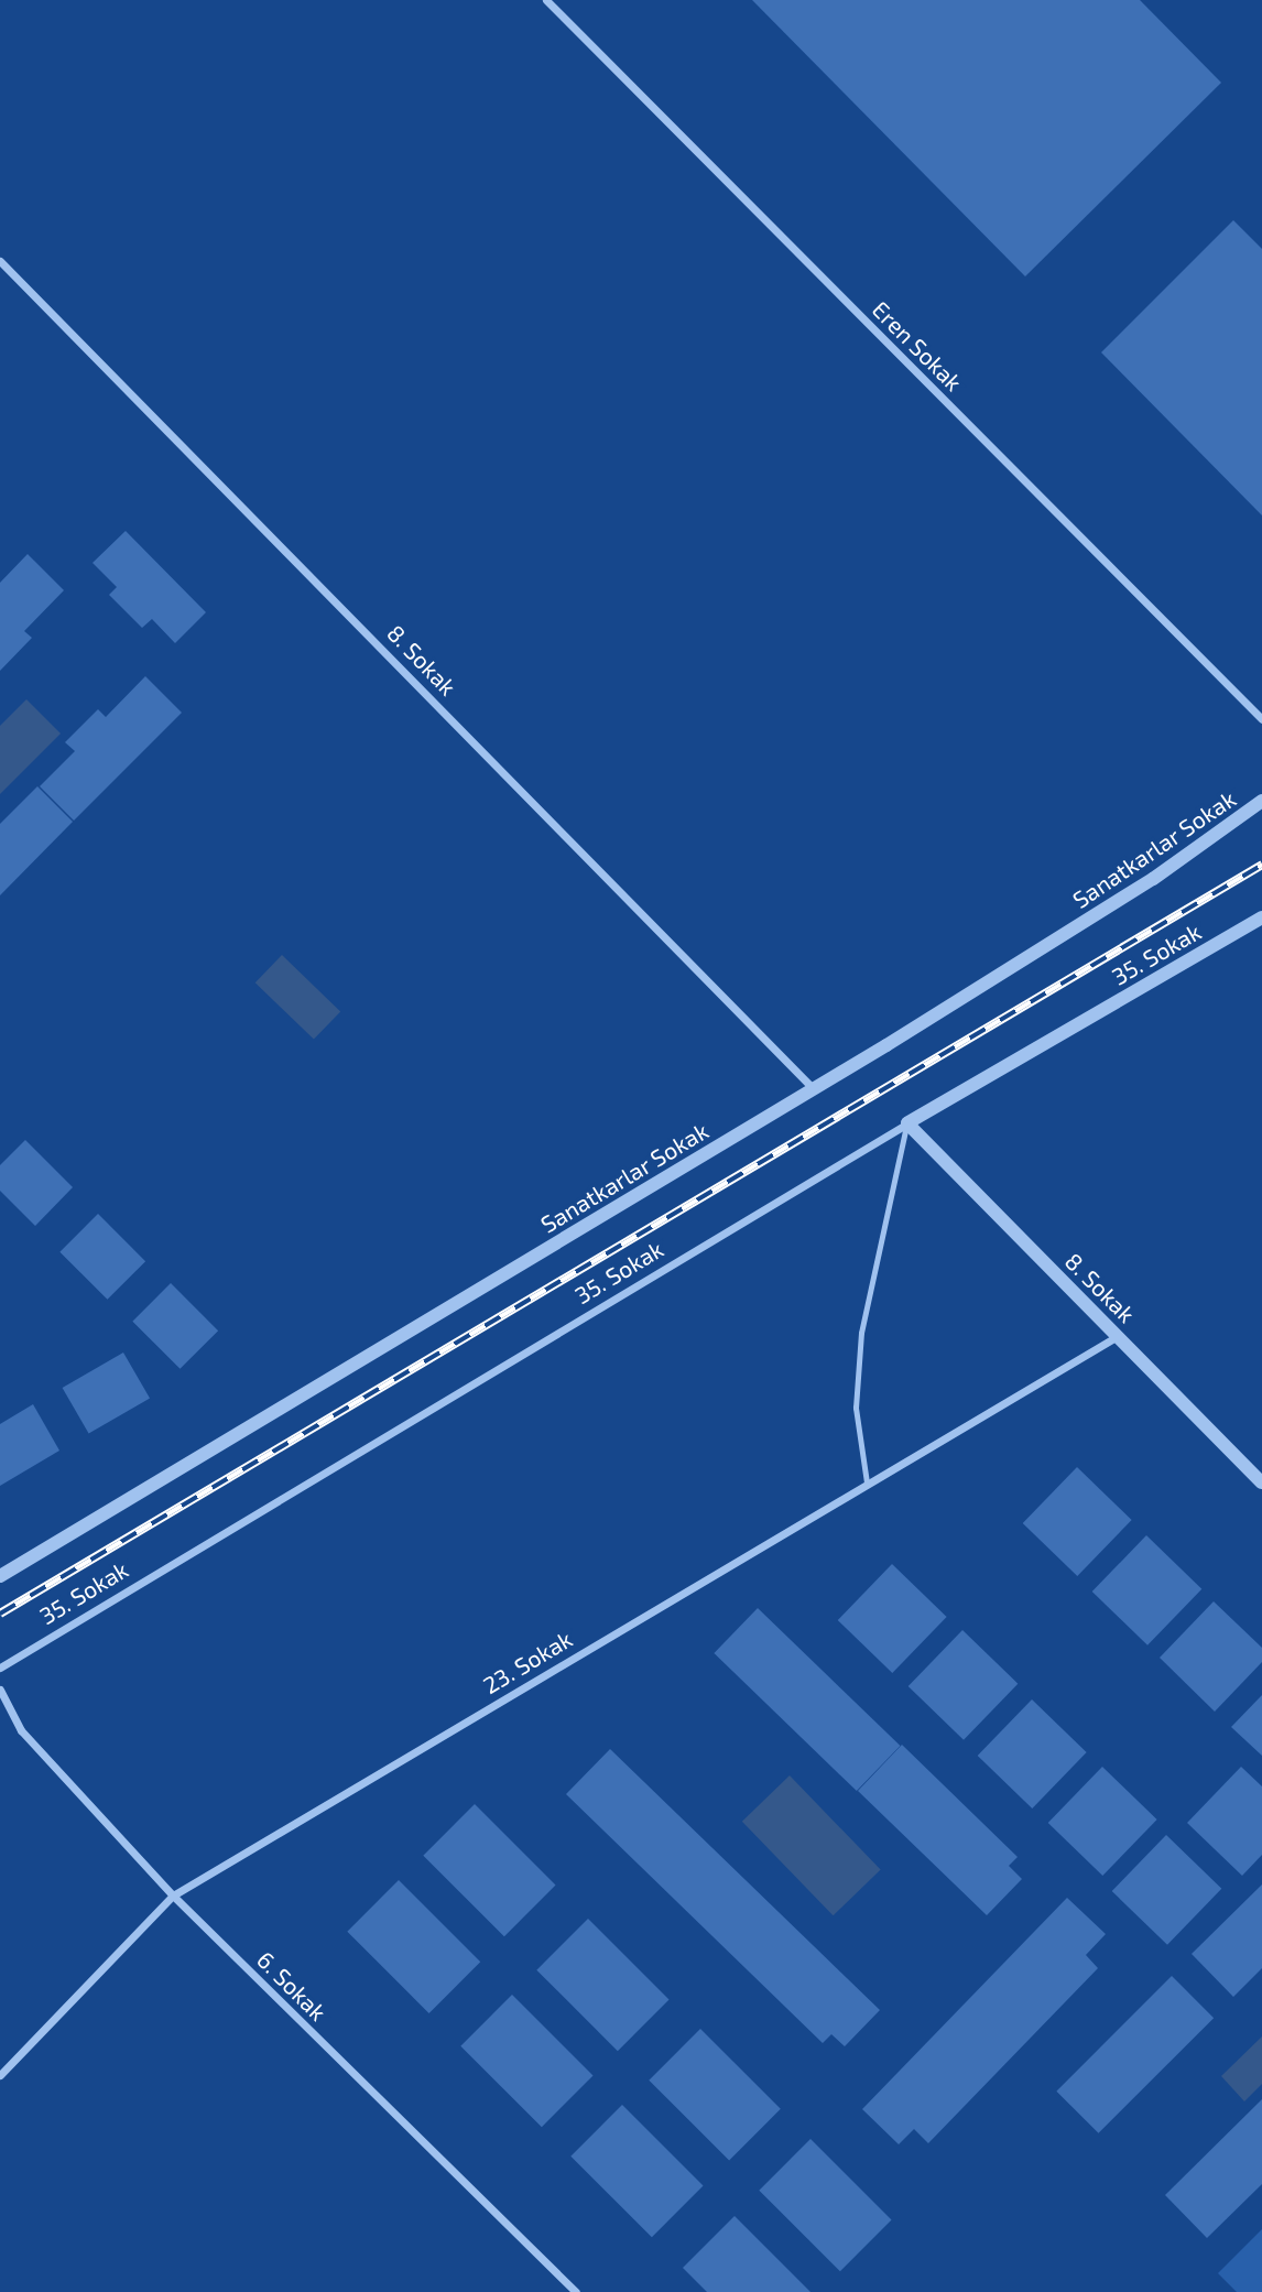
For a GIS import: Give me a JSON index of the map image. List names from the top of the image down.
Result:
{
  "streets": {
    "street": [
      "Eren Sokak",
      "8. Sokak",
      "Sanatkarlar Sokak",
      "35. Sokak",
      "23. Sokak",
      "6. Sokak"
    ]
  },
  "crossings": [
    ["8. Sokak", "Sanatkarlar Sokak"],
    ["8. Sokak", "35. Sokak"],
    ["8. Sokak", "23. Sokak"],
    ["23. Sokak", "6. Sokak"]
  ]
}
